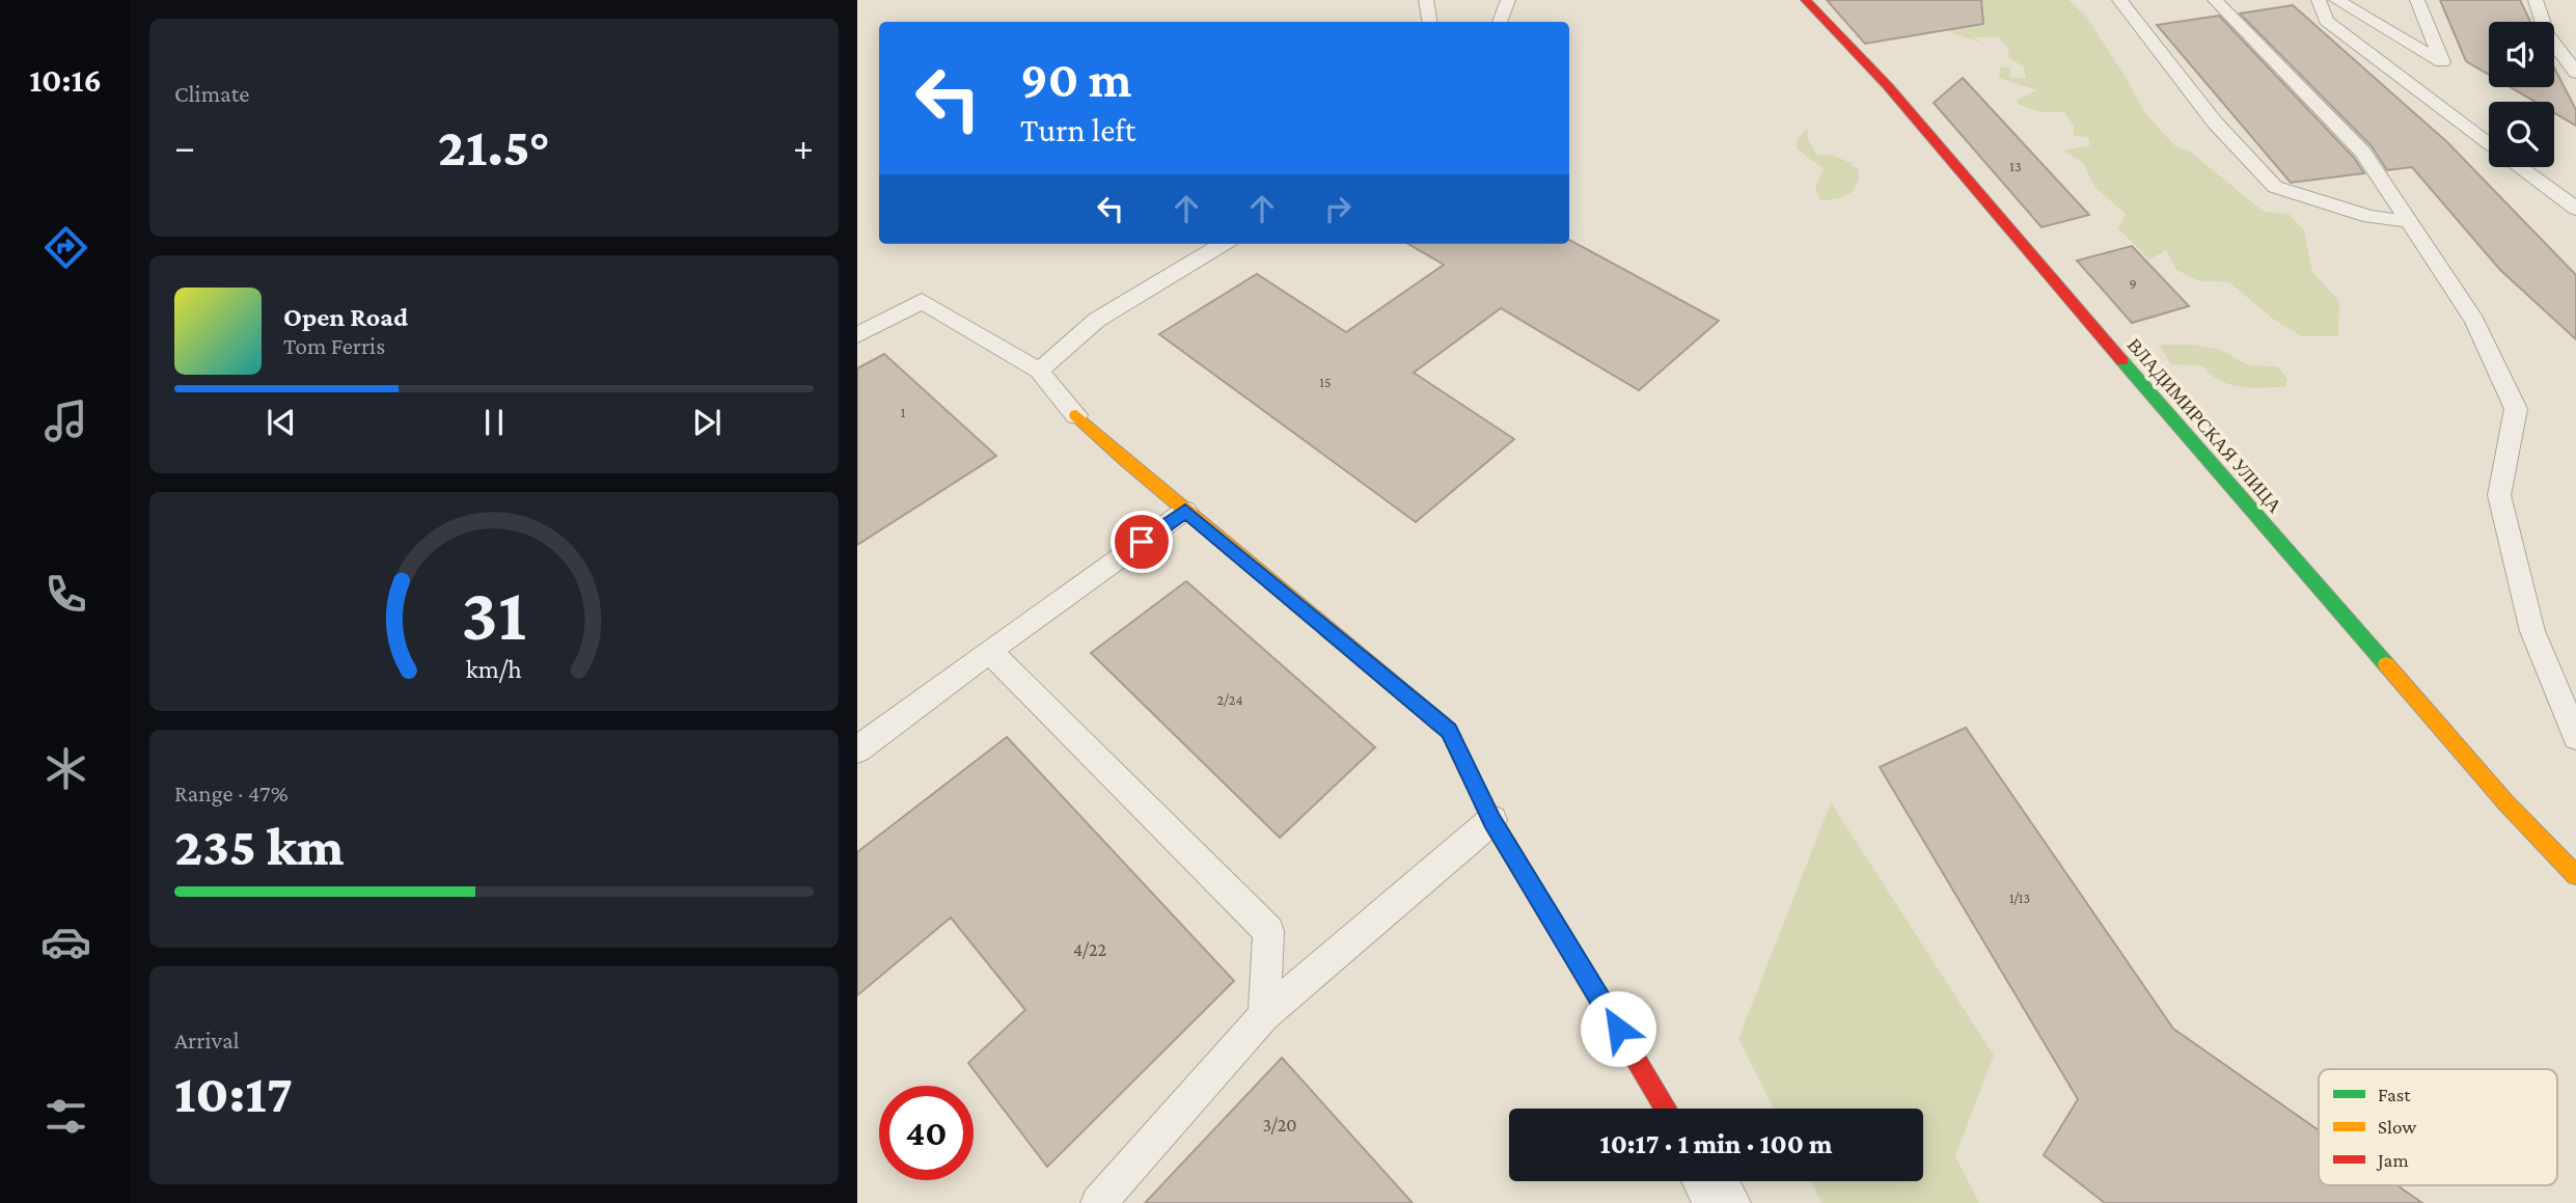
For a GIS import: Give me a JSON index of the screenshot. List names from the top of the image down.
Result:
{
  "streets": {
    "street": ["ВЛАДИМИРСКАЯ УЛИЦА"]
  },
  "house_numbers": [
    "13",
    "9",
    "15",
    "1",
    "2/24",
    "1/13",
    "4/22",
    "3/20"
  ],
  "legend": ["Fast", "Slow", "Jam"],
  "page": {
    "tabs": "10:16",
    "tile": [
      "Climate",
      ["Range · 47%", "235 km"],
      ["Arrival", "10:17"]
    ],
    "turn": ["90 m", "Turn left"],
    "heat": ["−", "21.5°", "+"],
    "song": ["Open Road", "Tom Ferris"],
    "limit": "40",
    "trip": "10:17 · 1 min · 100 m",
    "gauge": ["31", "km/h"]
  }
}
